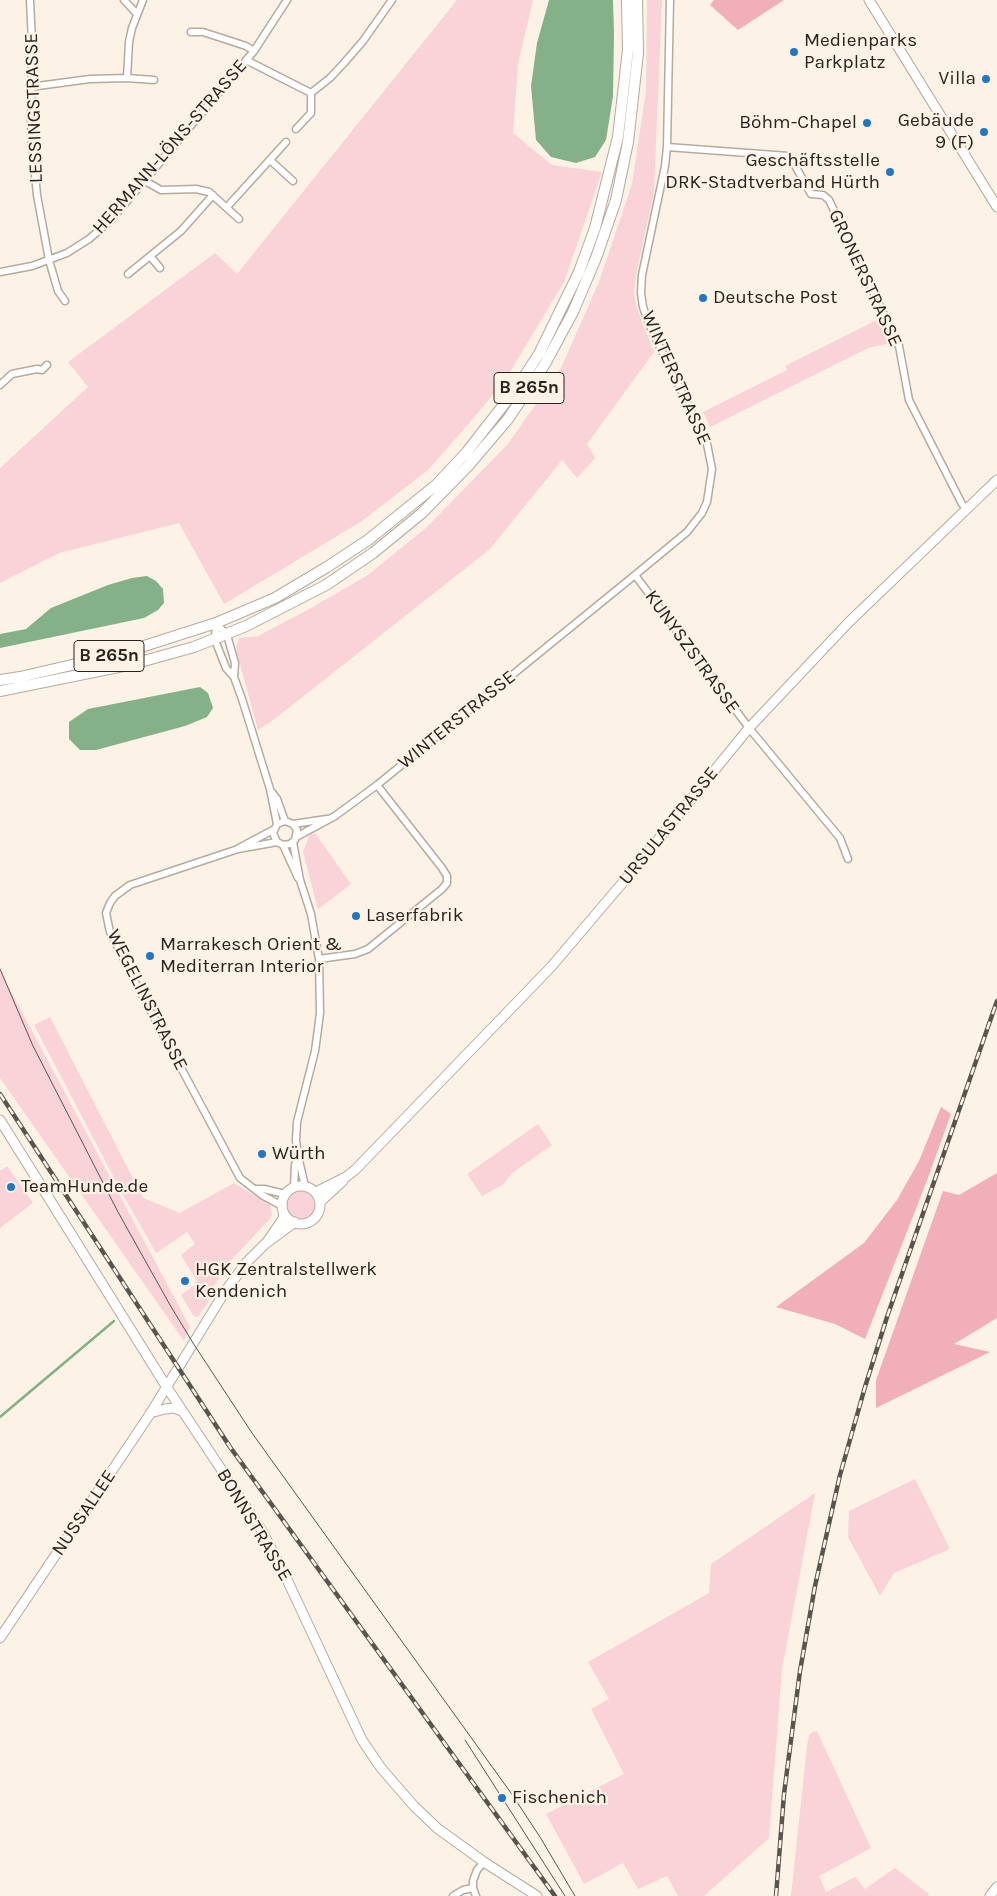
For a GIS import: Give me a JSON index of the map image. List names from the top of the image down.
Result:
{
  "streets": {
    "main road": ["B 265n"],
    "street": [
      "LESSINGSTRASSE",
      "HERMANN-LÖNS-STRASSE",
      "GRONERSTRASSE",
      "WINTERSTRASSE",
      "KUNYSZSTRASSE",
      "URSULASTRASSE",
      "WEGELINSTRASSE",
      "NUSSALLEE",
      "BONNSTRASSE"
    ]
  },
  "crossings": [
    ["LESSINGSTRASSE", "HERMANN-LÖNS-STRASSE"],
    ["GRONERSTRASSE", "WINTERSTRASSE"],
    ["GRONERSTRASSE", "URSULASTRASSE"],
    ["WINTERSTRASSE", "KUNYSZSTRASSE"],
    ["WINTERSTRASSE", "WEGELINSTRASSE"],
    ["KUNYSZSTRASSE", "URSULASTRASSE"],
    ["URSULASTRASSE", "WEGELINSTRASSE"],
    ["URSULASTRASSE", "NUSSALLEE"],
    ["URSULASTRASSE", "BONNSTRASSE"],
    ["NUSSALLEE", "BONNSTRASSE"]
  ],
  "places": [
    "Medienparks Parkplatz",
    "Villa",
    "Böhm-Chapel",
    "Gebäude 9 (F)",
    "Geschäftsstelle DRK-Stadtverband Hürth",
    "Deutsche Post",
    "Laserfabrik",
    "Marrakesch Orient & Mediterran Interior",
    "Würth",
    "TeamHunde.de",
    "HGK Zentralstellwerk Kendenich",
    "Fischenich"
  ]
}
